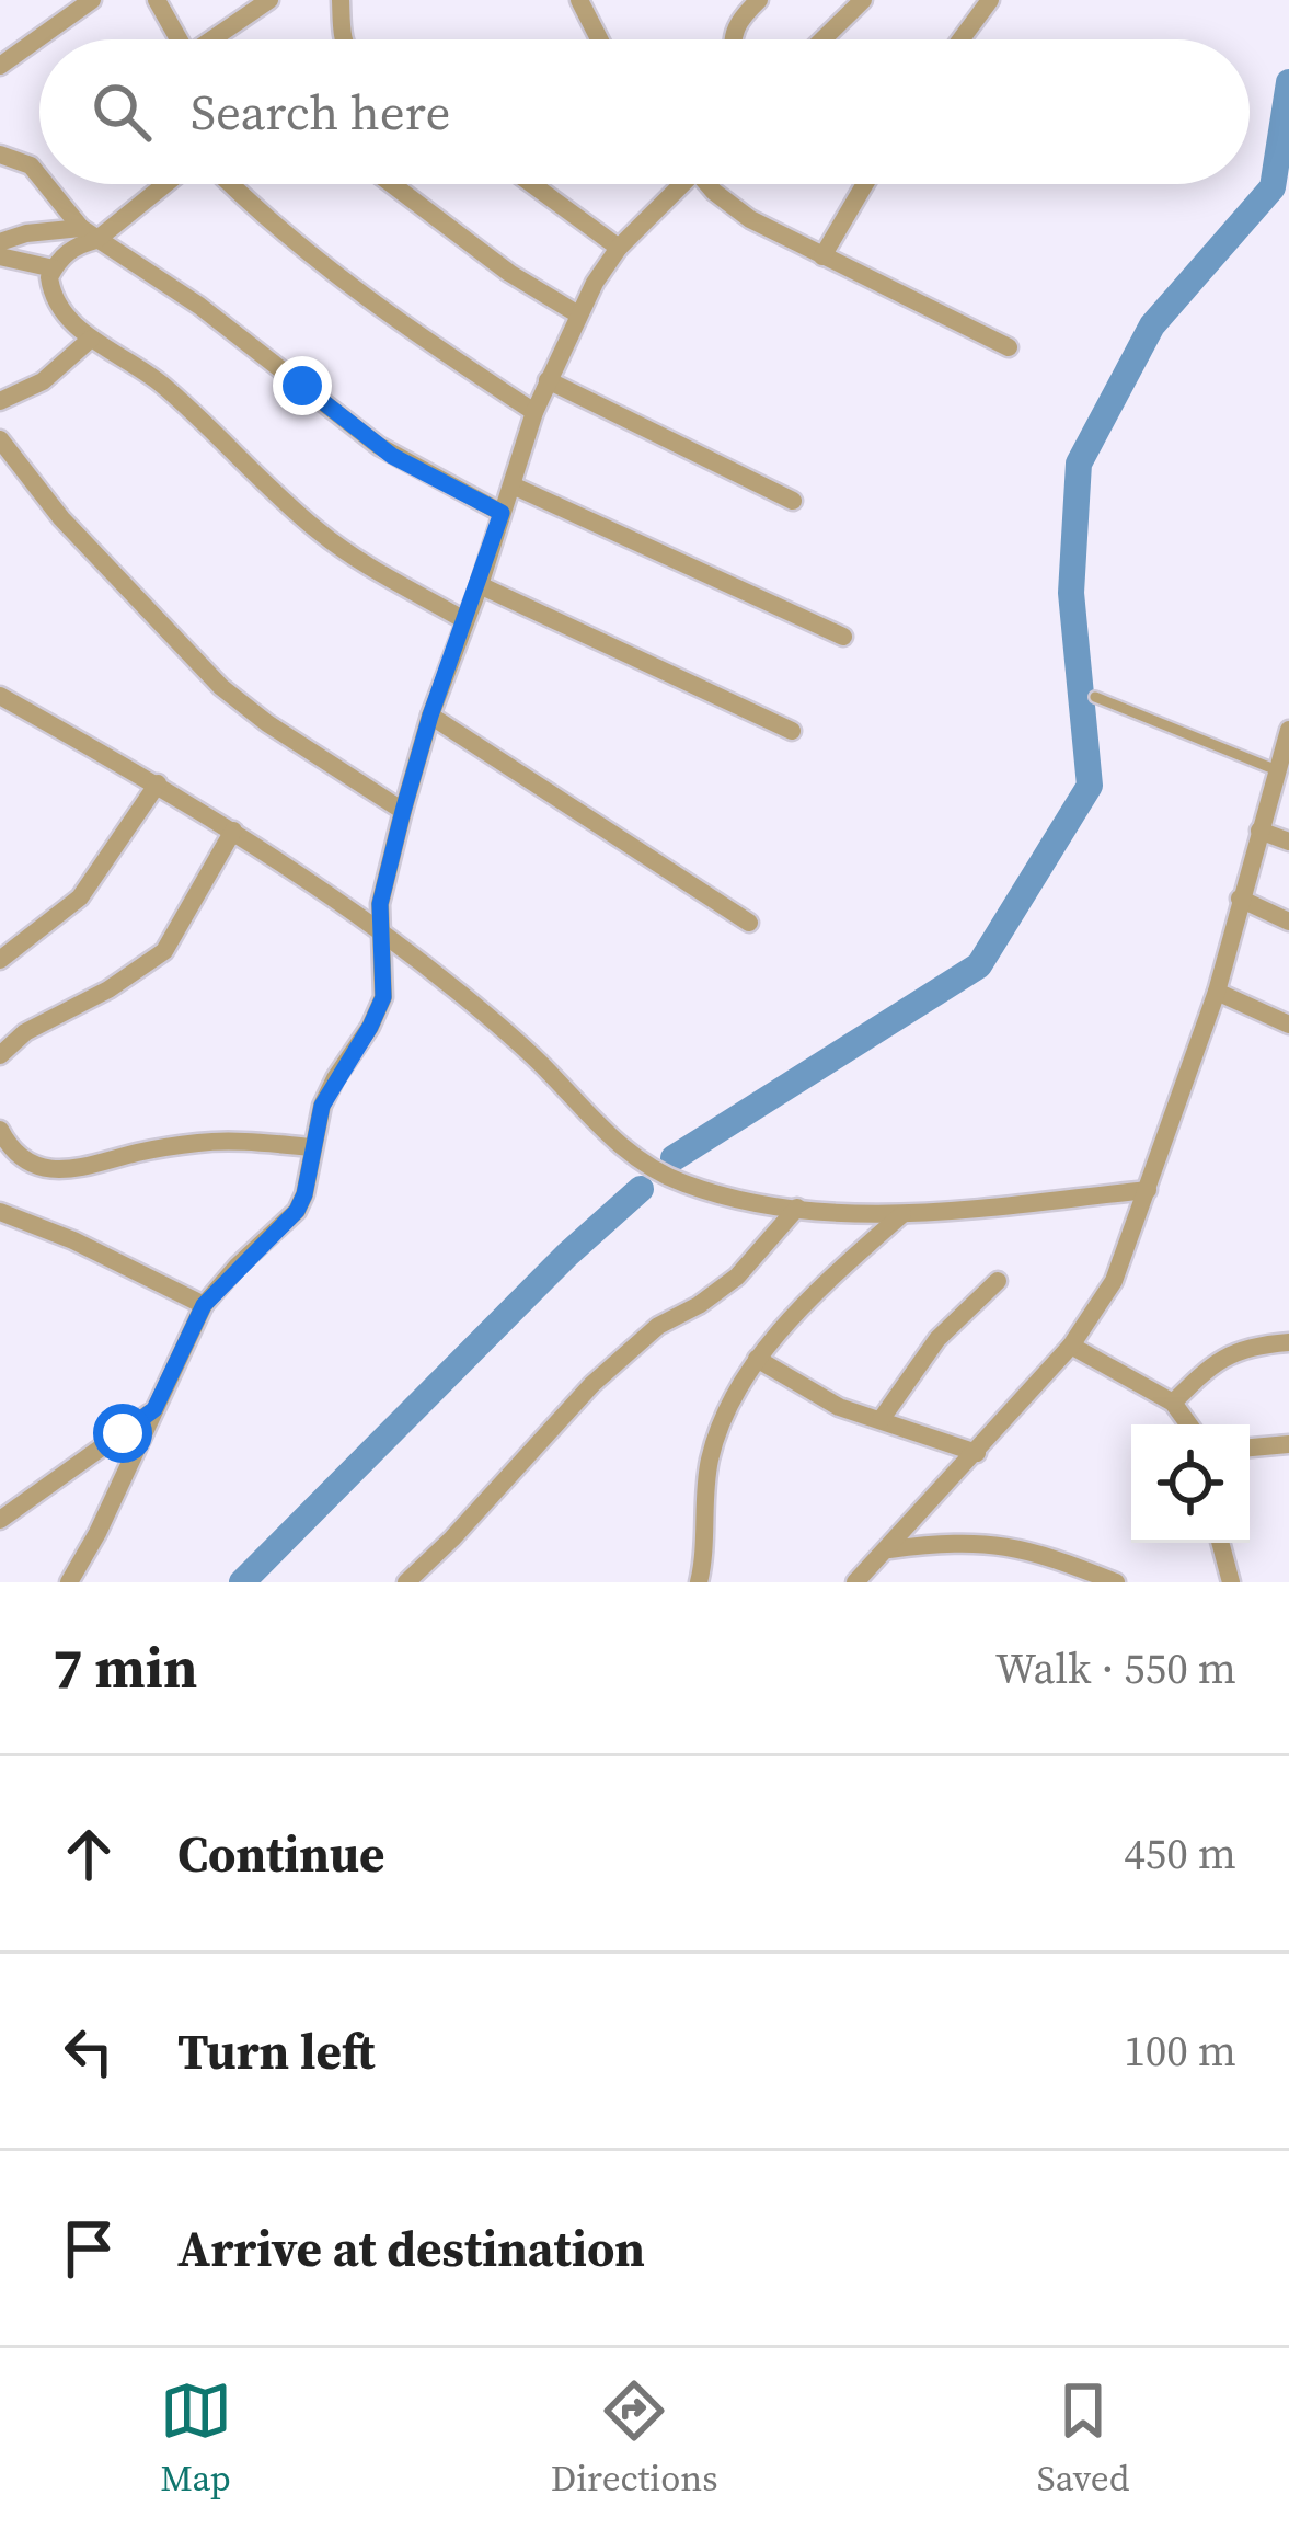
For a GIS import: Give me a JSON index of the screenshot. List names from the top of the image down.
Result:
{
  "page": {
    "search": "Search here",
    "heading": ["7 min", "Walk · 550 m"],
    "list": [
      ["Continue", "450 m"],
      ["Turn left", "100 m"],
      "Arrive at destination"
    ],
    "nav": ["Map", "Directions", "Saved"]
  }
}
